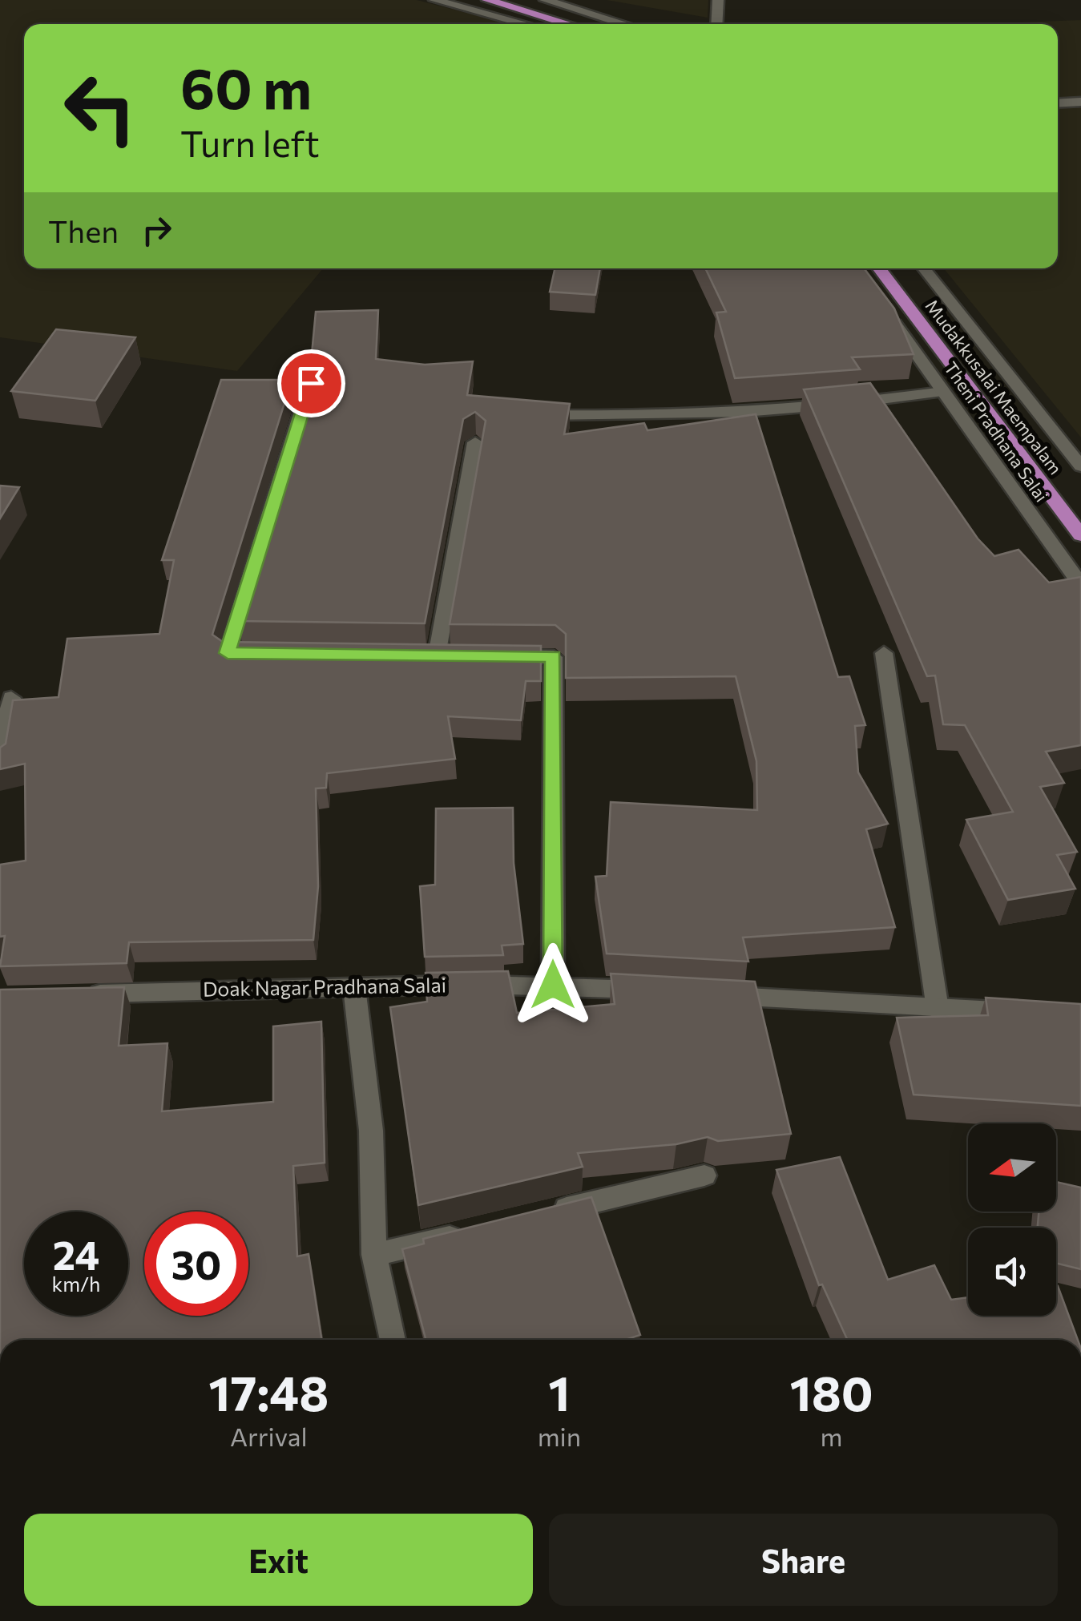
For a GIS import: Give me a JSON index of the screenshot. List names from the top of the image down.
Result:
{
  "streets": {
    "main road": ["Mudakkusalai Maempalam"],
    "street": ["Theni Pradhana Salai", "Doak Nagar Pradhana Salai"]
  },
  "north": "left",
  "page": {
    "turn": ["60 m", "Turn left"],
    "then": "Then",
    "speed": "24 km/h",
    "limit": "30",
    "eta": [
      "17:48",
      "Arrival",
      "1",
      "min",
      "180",
      "m"
    ],
    "buttons": ["Exit", "Share"]
  }
}
